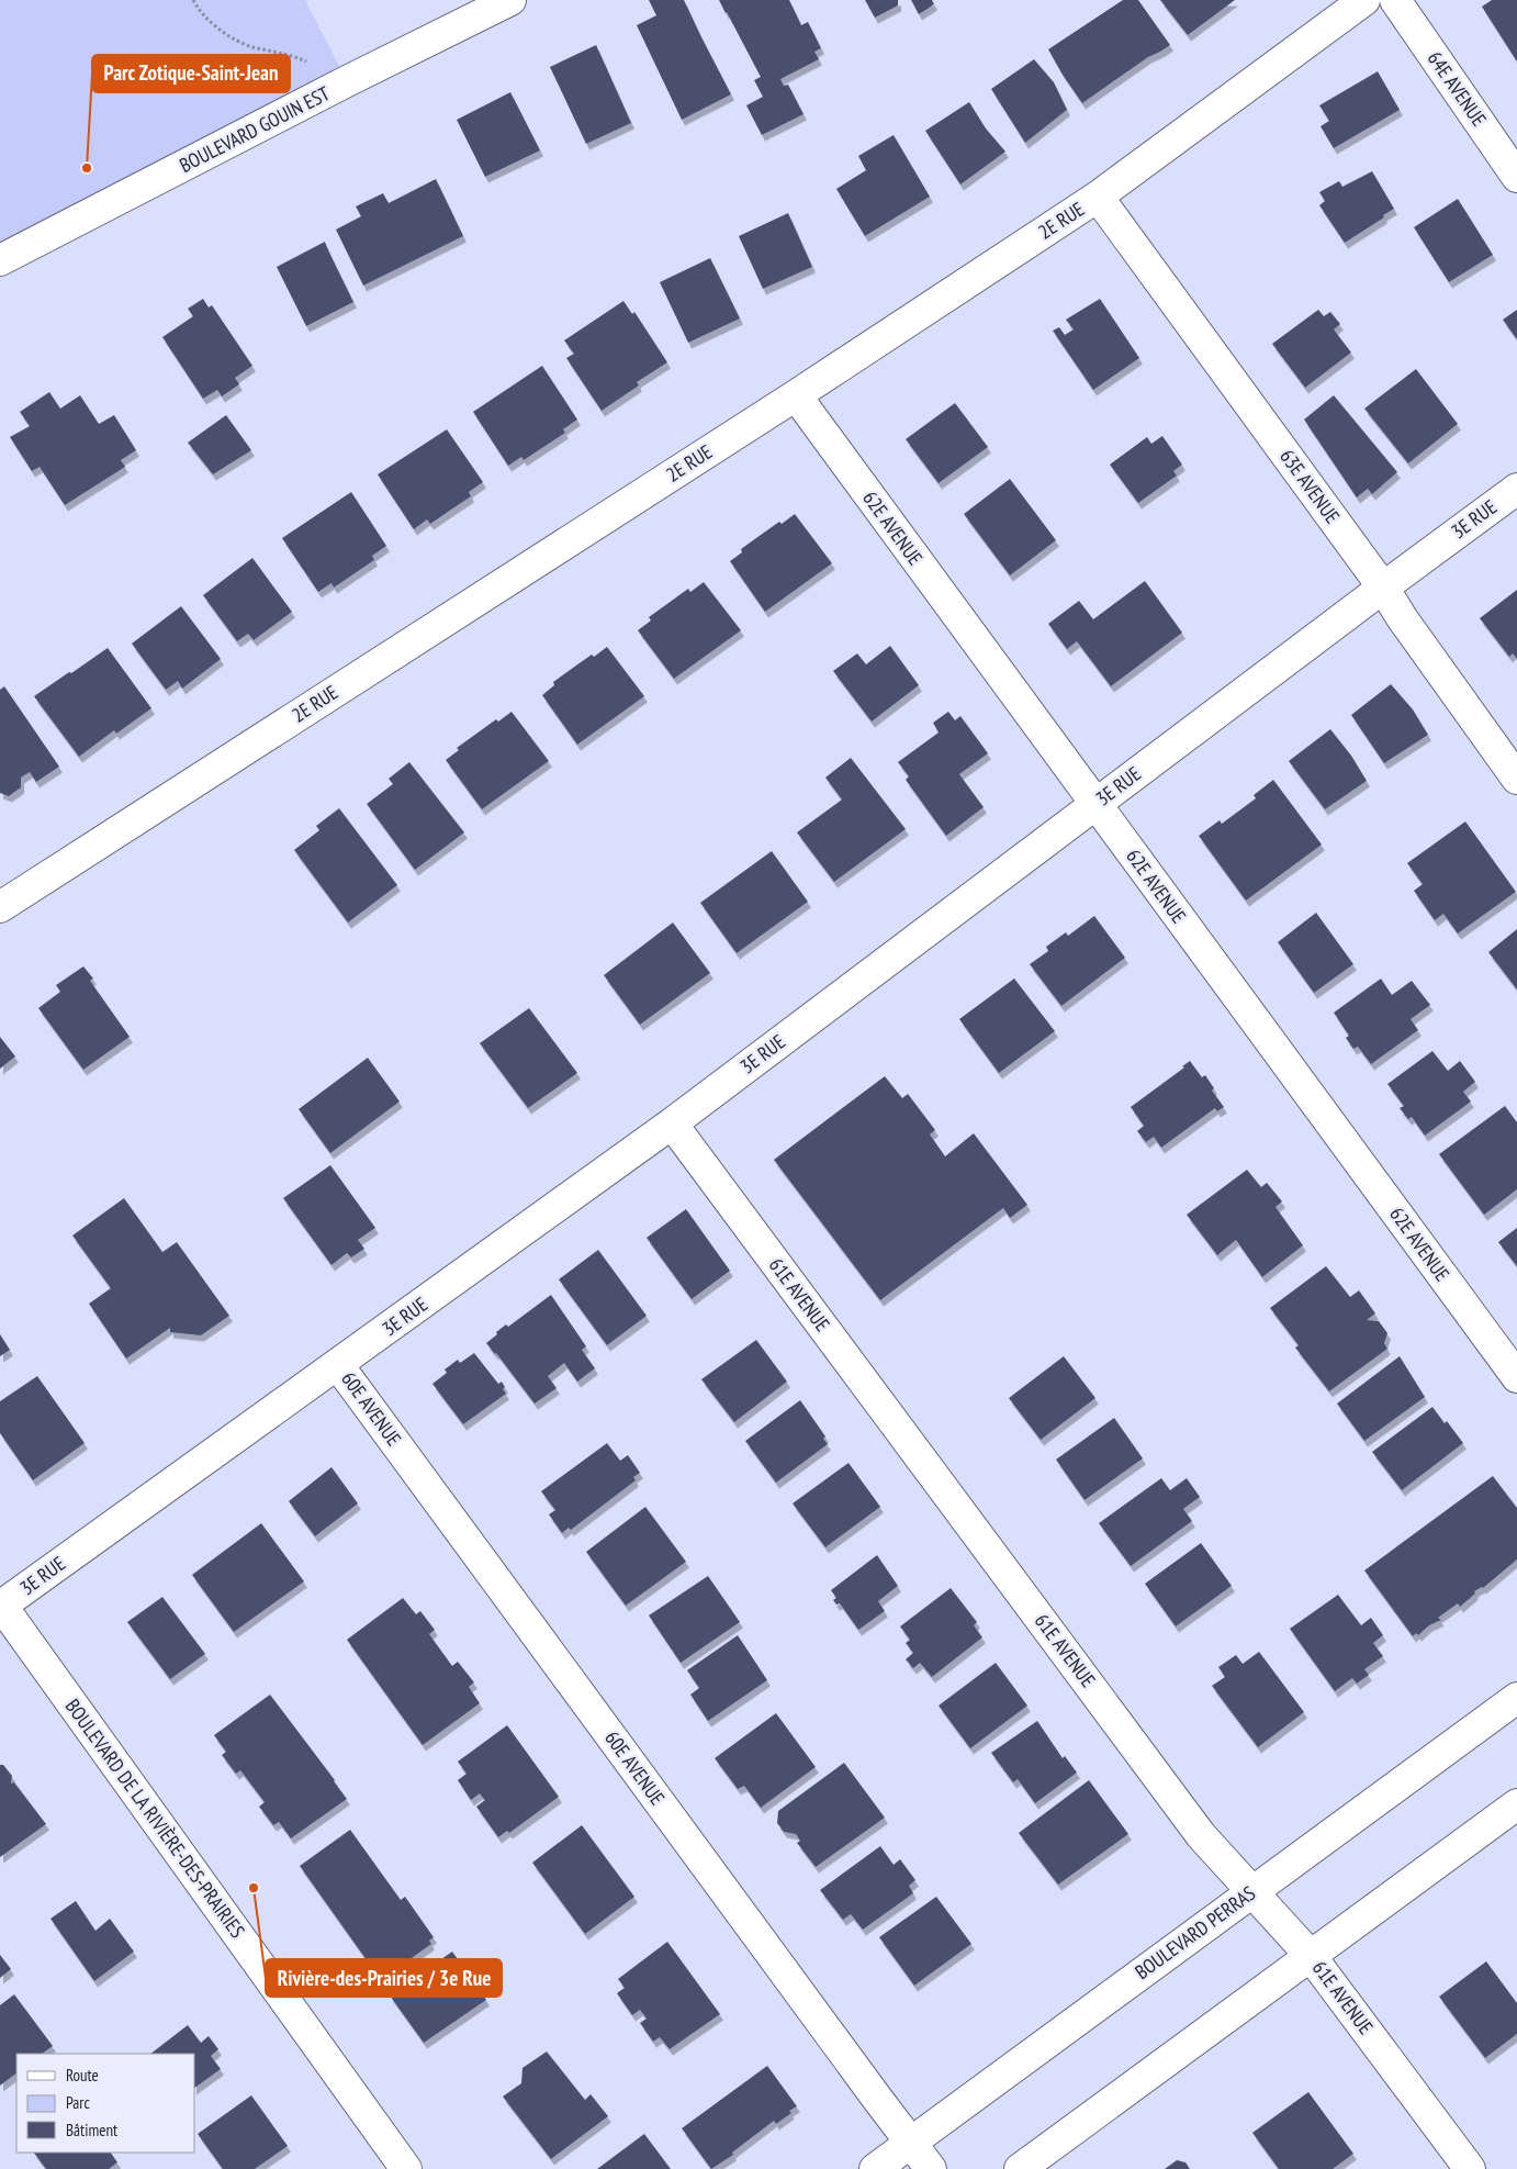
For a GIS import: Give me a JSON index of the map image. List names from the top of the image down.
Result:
{
  "streets": {
    "street": [
      "64E AVENUE",
      "BOULEVARD GOUIN EST",
      "2E RUE",
      "63E AVENUE",
      "3E RUE",
      "62E AVENUE",
      "61E AVENUE",
      "60E AVENUE",
      "BOULEVARD DE LA RIVIÈRE-DES-PRAIRIES",
      "BOULEVARD PERRAS"
    ]
  },
  "crossings": [
    ["2E RUE", "63E AVENUE"],
    ["2E RUE", "62E AVENUE"],
    ["63E AVENUE", "3E RUE"],
    ["3E RUE", "62E AVENUE"],
    ["3E RUE", "61E AVENUE"],
    ["3E RUE", "60E AVENUE"],
    ["3E RUE", "BOULEVARD DE LA RIVIÈRE-DES-PRAIRIES"],
    ["61E AVENUE", "BOULEVARD PERRAS"],
    ["60E AVENUE", "BOULEVARD PERRAS"]
  ],
  "places": ["Parc Zotique-Saint-Jean", "Rivière-des-Prairies / 3e Rue"],
  "legend": ["Route", "Parc", "Bâtiment"]
}
